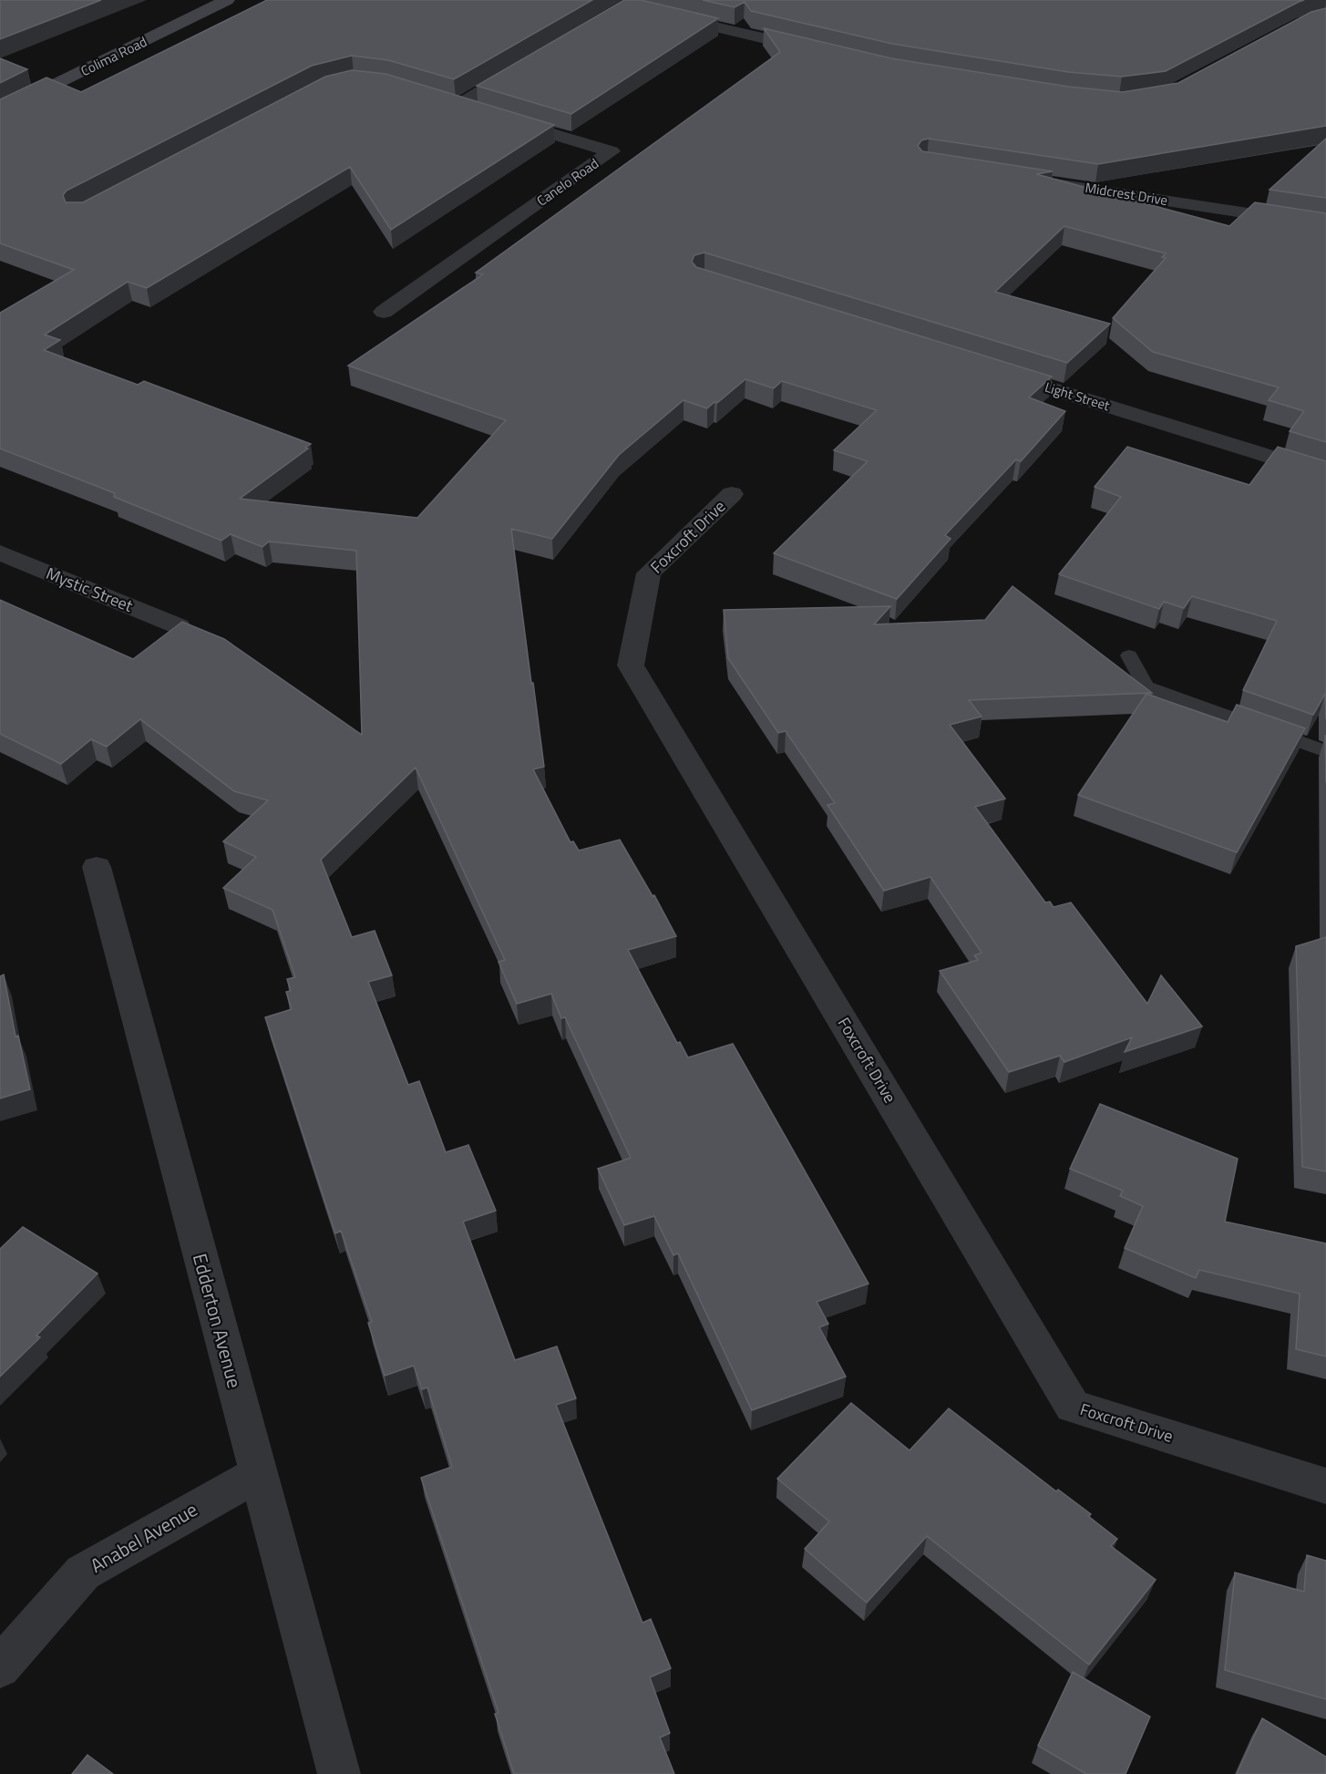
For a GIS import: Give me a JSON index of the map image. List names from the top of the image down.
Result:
{
  "streets": {
    "main road": ["Colima Road"],
    "street": [
      "Canelo Road",
      "Midcrest Drive",
      "Light Street",
      "Foxcroft Drive",
      "Mystic Street",
      "Edderton Avenue",
      "Anabel Avenue"
    ]
  },
  "crossings": [
    ["Edderton Avenue", "Anabel Avenue"]
  ]
}
